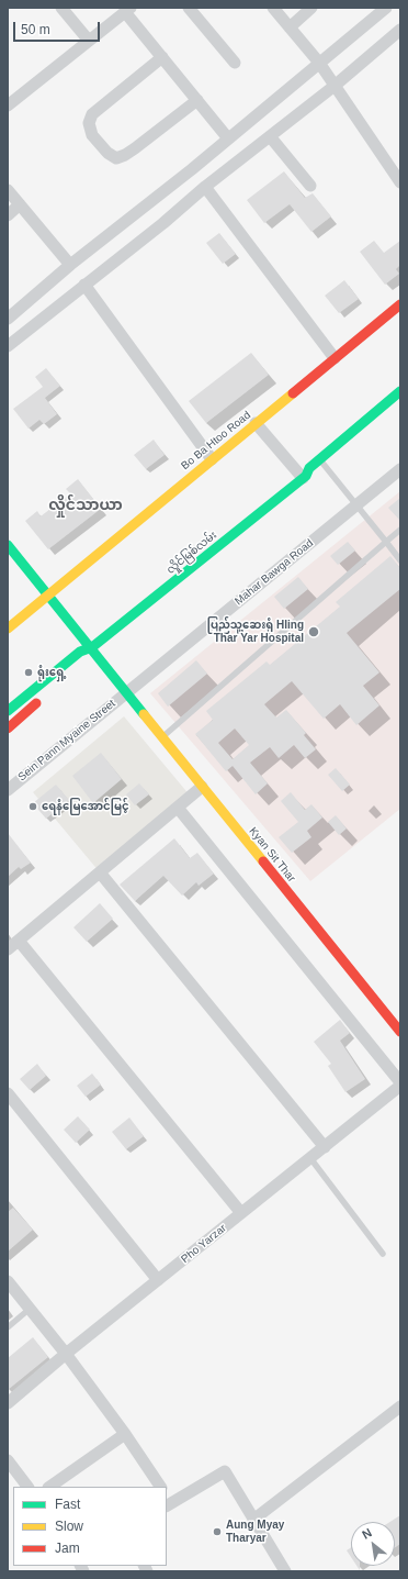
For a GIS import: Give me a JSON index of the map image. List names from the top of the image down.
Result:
{
  "streets": {
    "main road": ["Bo Ba Htoo Road", "လှိုင်မြစ်လမ်း", "Kyan Sit Thar"],
    "street": ["Mahar Bawga Road", "Sein Pann Myaine Street", "Pho Yarzar"]
  },
  "crossings": [
    ["Bo Ba Htoo Road", "Kyan Sit Thar"],
    ["လှိုင်မြစ်လမ်း", "Kyan Sit Thar"],
    ["Mahar Bawga Road", "Sein Pann Myaine Street"],
    ["Mahar Bawga Road", "Kyan Sit Thar"],
    ["Sein Pann Myaine Street", "Kyan Sit Thar"]
  ],
  "districts": ["လှိုင်သာယာ"],
  "places": [
    "ပြည်သူ့ဆေးရုံ Hling Thar Yar Hospital",
    "ရုံးရှေ့",
    "ရေနံမြေအောင်မြင့်",
    "Aung Myay Tharyar"
  ],
  "legend": ["Fast", "Slow", "Jam"],
  "scale_bar": "50 m",
  "north": "top left"
}
